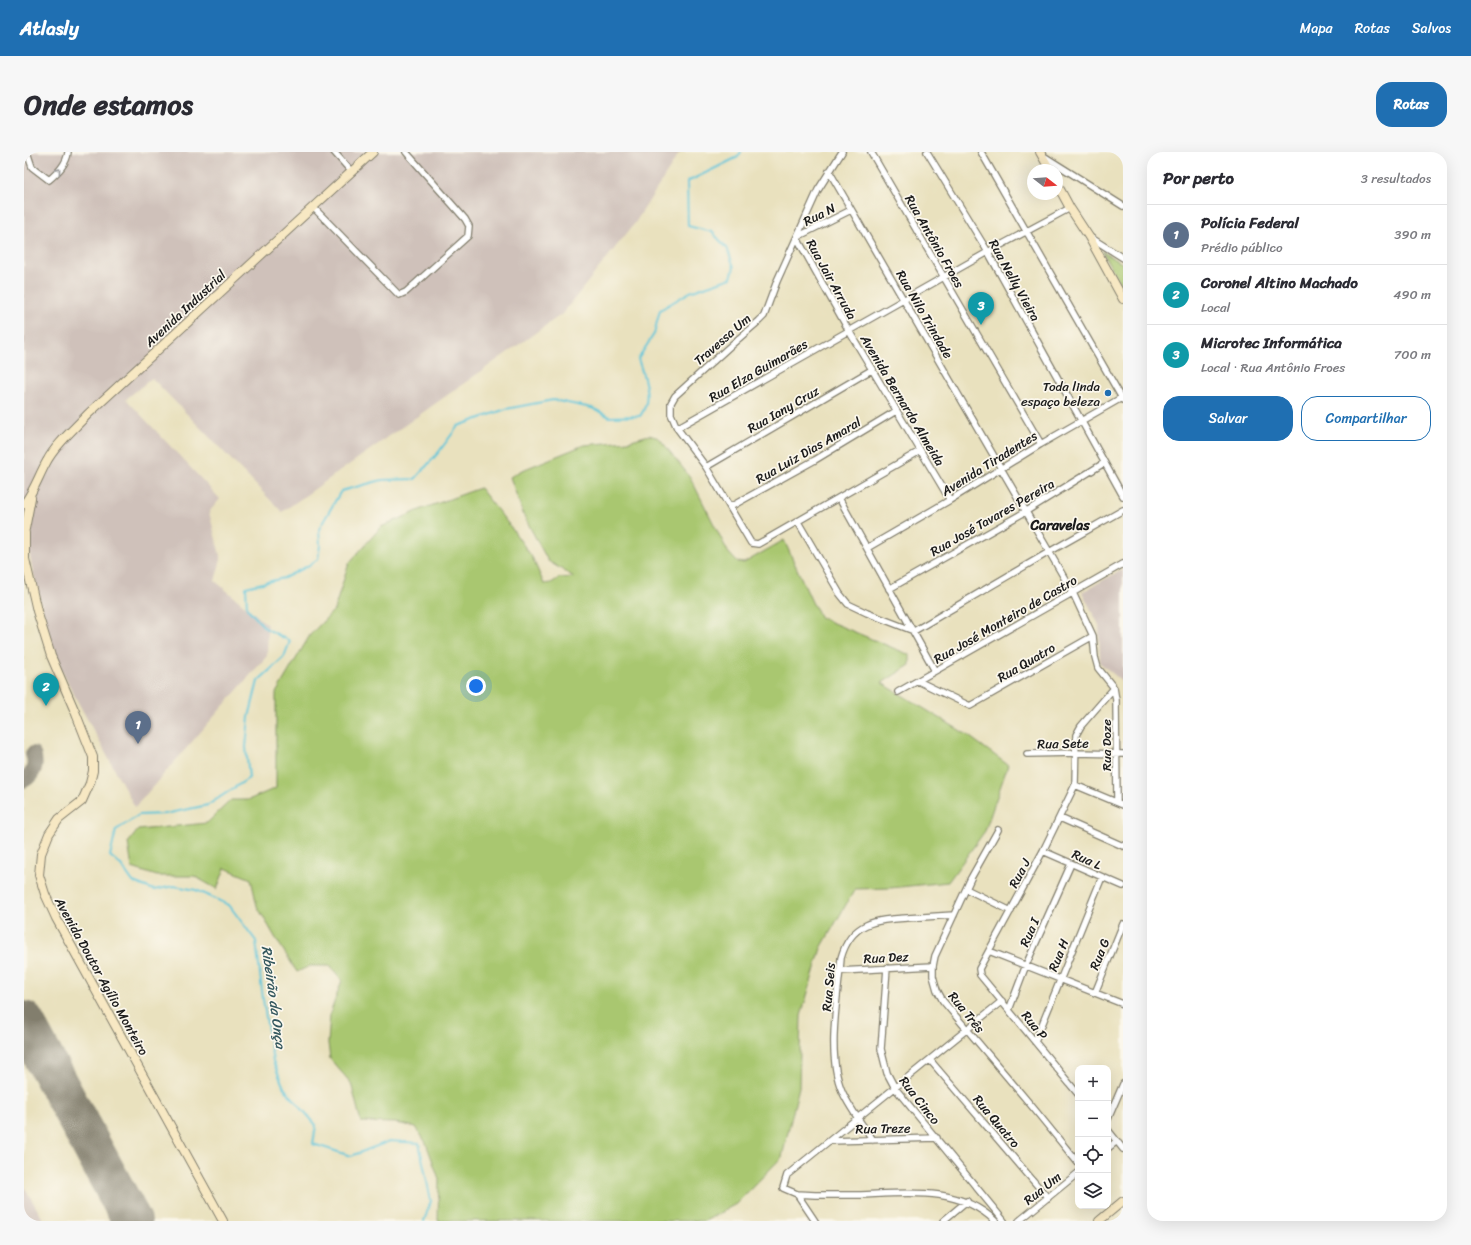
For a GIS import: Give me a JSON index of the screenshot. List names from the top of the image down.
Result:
{
  "streets": {
    "street": [
      "Rua N",
      "Rua Antônio Froes",
      "Rua Jair Arruda",
      "Rua Nelly Vieira",
      "Avenida Industrial",
      "Rua Nilo Trindade",
      "Travessa Um",
      "Rua Elza Guimarães",
      "Avenida Bernardo Almeida",
      "Rua Iany Cruz",
      "Rua Luiz Dias Amaral",
      "Avenida Tiradentes",
      "Rua José Tavares Pereira",
      "Rua José Monteiro de Castro",
      "Rua Quatro",
      "Rua Sete",
      "Rua Doze",
      "Rua L",
      "Rua J",
      "Rua I",
      "Rua G",
      "Rua H",
      "Rua Dez",
      "Avenida Doutor Agílio Monteiro",
      "Rua Seis",
      "Rua Três",
      "Rua P",
      "Rua Cinco",
      "Rua Treze",
      "Rua Um"
    ]
  },
  "crossings": [
    ["Rua N", "Rua Jair Arruda"],
    ["Rua N", "Rua Nilo Trindade"],
    ["Rua N", "Travessa Um"],
    ["Rua Antônio Froes", "Rua Elza Guimarães"],
    ["Rua Antônio Froes", "Avenida Tiradentes"],
    ["Rua Jair Arruda", "Travessa Um"],
    ["Rua Jair Arruda", "Rua Elza Guimarães"],
    ["Rua Jair Arruda", "Avenida Bernardo Almeida"],
    ["Rua Nelly Vieira", "Rua Elza Guimarães"],
    ["Rua Nelly Vieira", "Avenida Tiradentes"],
    ["Rua Nelly Vieira", "Rua José Tavares Pereira"],
    ["Avenida Industrial", "Avenida Doutor Agílio Monteiro"],
    ["Rua Nilo Trindade", "Travessa Um"],
    ["Rua Nilo Trindade", "Rua Elza Guimarães"],
    ["Rua Nilo Trindade", "Avenida Tiradentes"],
    ["Rua Nilo Trindade", "Rua José Tavares Pereira"],
    ["Rua Nilo Trindade", "Rua José Monteiro de Castro"],
    ["Rua Nilo Trindade", "Rua Quatro"],
    ["Travessa Um", "Rua Elza Guimarães"],
    ["Travessa Um", "Rua Iany Cruz"],
    ["Travessa Um", "Rua Luiz Dias Amaral"],
    ["Rua Elza Guimarães", "Avenida Bernardo Almeida"],
    ["Avenida Bernardo Almeida", "Rua Iany Cruz"],
    ["Avenida Bernardo Almeida", "Rua Luiz Dias Amaral"],
    ["Avenida Bernardo Almeida", "Avenida Tiradentes"],
    ["Rua José Monteiro de Castro", "Rua Quatro"],
    ["Rua Quatro", "Rua Um"],
    ["Rua Sete", "Rua Doze"],
    ["Rua L", "Rua J"],
    ["Rua L", "Rua I"],
    ["Rua L", "Rua H"],
    ["Rua J", "Rua P"],
    ["Rua I", "Rua P"],
    ["Rua H", "Rua P"],
    ["Rua Dez", "Rua Seis"],
    ["Rua Dez", "Rua Três"],
    ["Rua Dez", "Rua Cinco"],
    ["Rua Seis", "Rua Três"],
    ["Rua Seis", "Rua Treze"],
    ["Rua Cinco", "Rua Treze"]
  ],
  "districts": ["Caravelas"],
  "water": ["Ribeirão da Onça"],
  "places": ["Toda linda espaço beleza"],
  "north": "right",
  "page": {
    "header": "Atlasly",
    "nav": ["Mapa", "Rotas", "Salvos"],
    "title": "Onde estamos",
    "buttons": [
      "Rotas",
      ["Salvar", "Compartilhar"]
    ],
    "heading": ["Por perto", "3 resultados"],
    "list": [
      {
        "mark": "1",
        "name": "Polícia Federal",
        "note": "Prédio público",
        "value": "390 m"
      },
      {
        "mark": "2",
        "name": "Coronel Altino Machado",
        "note": "Local",
        "value": "490 m"
      },
      {
        "mark": "3",
        "name": "Microtec Informática",
        "note": "Local · Rua Antônio Froes",
        "value": "700 m"
      }
    ],
    "pins": ["3", "2", "1"],
    "map_buttons": ["+", "−"]
  }
}
